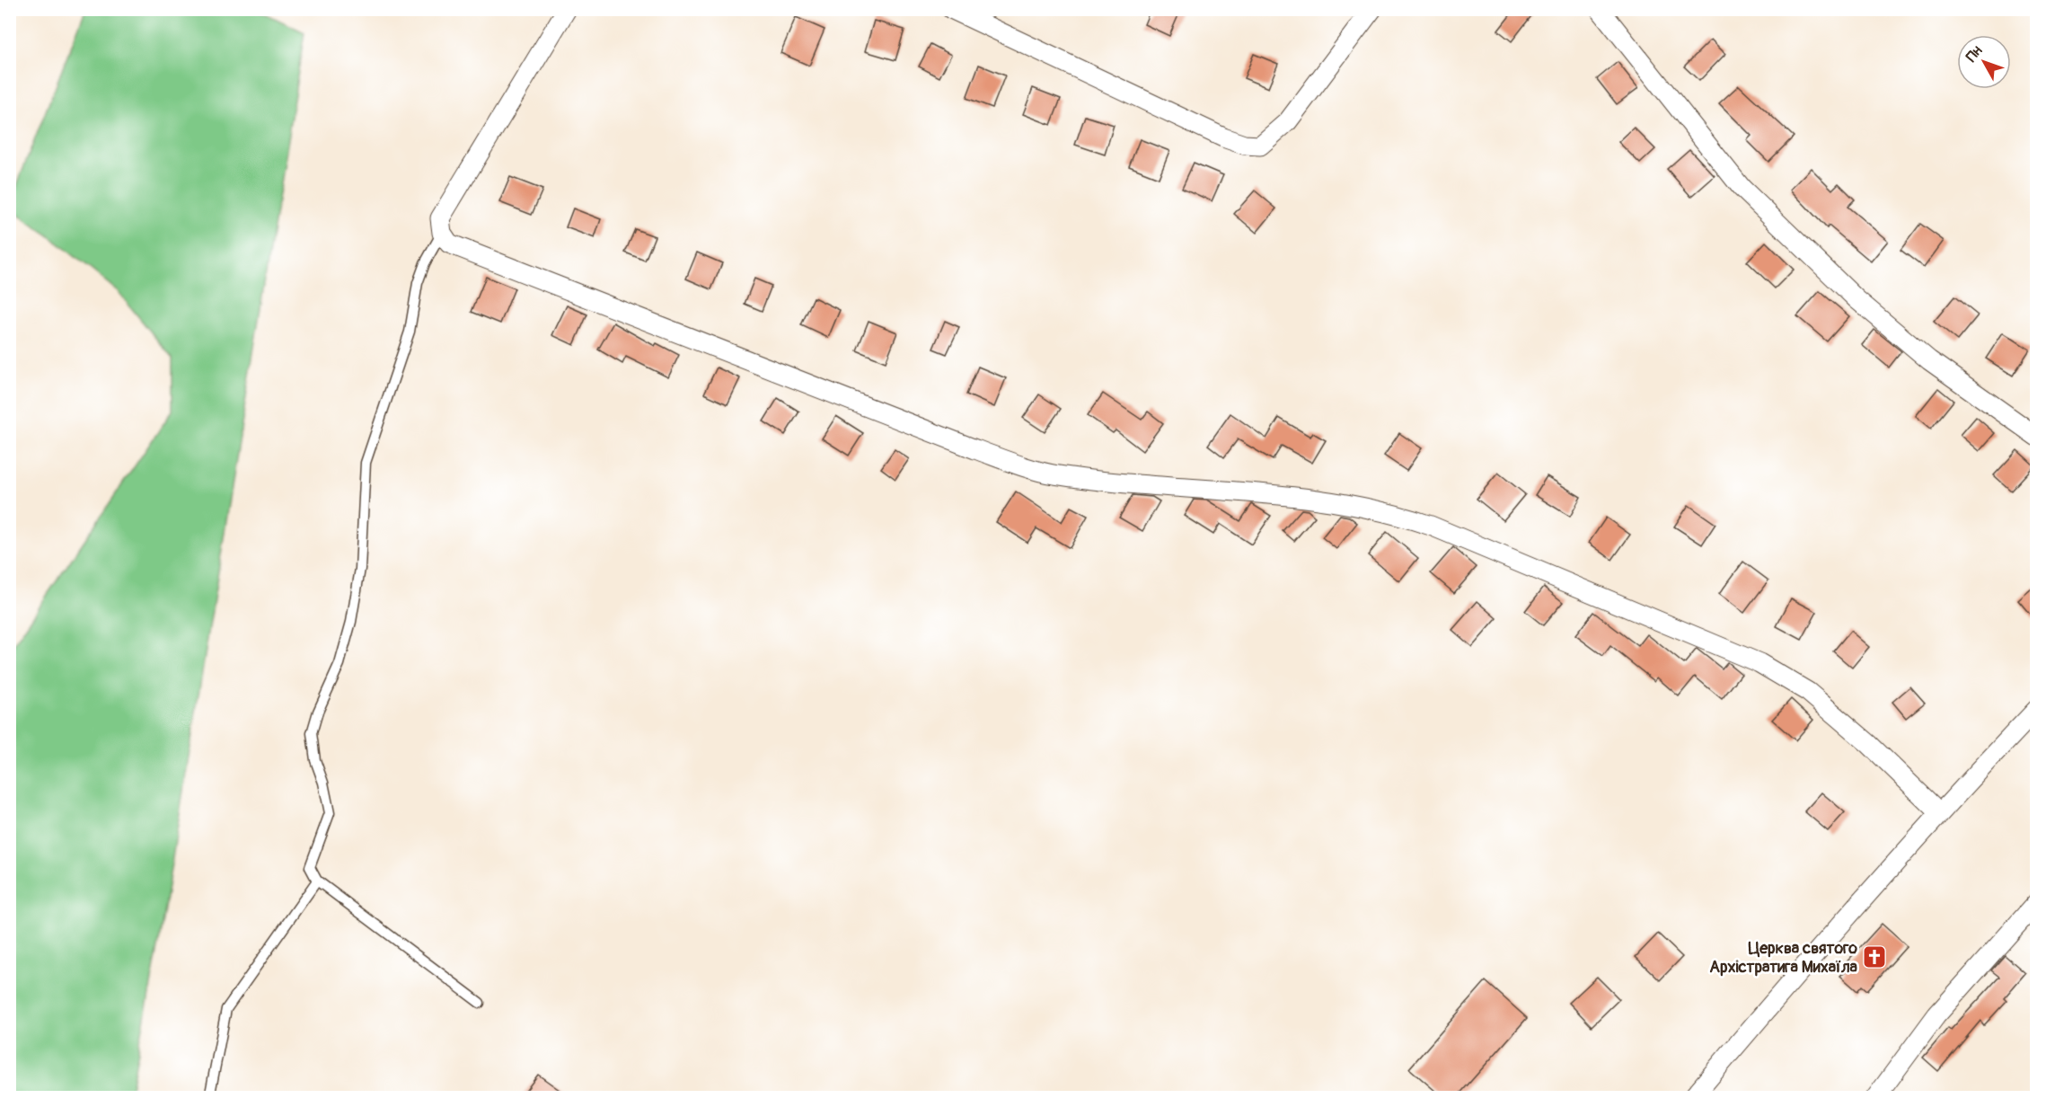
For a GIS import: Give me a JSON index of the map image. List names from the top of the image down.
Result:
{
  "places": {
    "church": ["Церква святого Архістратига Михаїла"]
  },
  "north": "top left"
}
